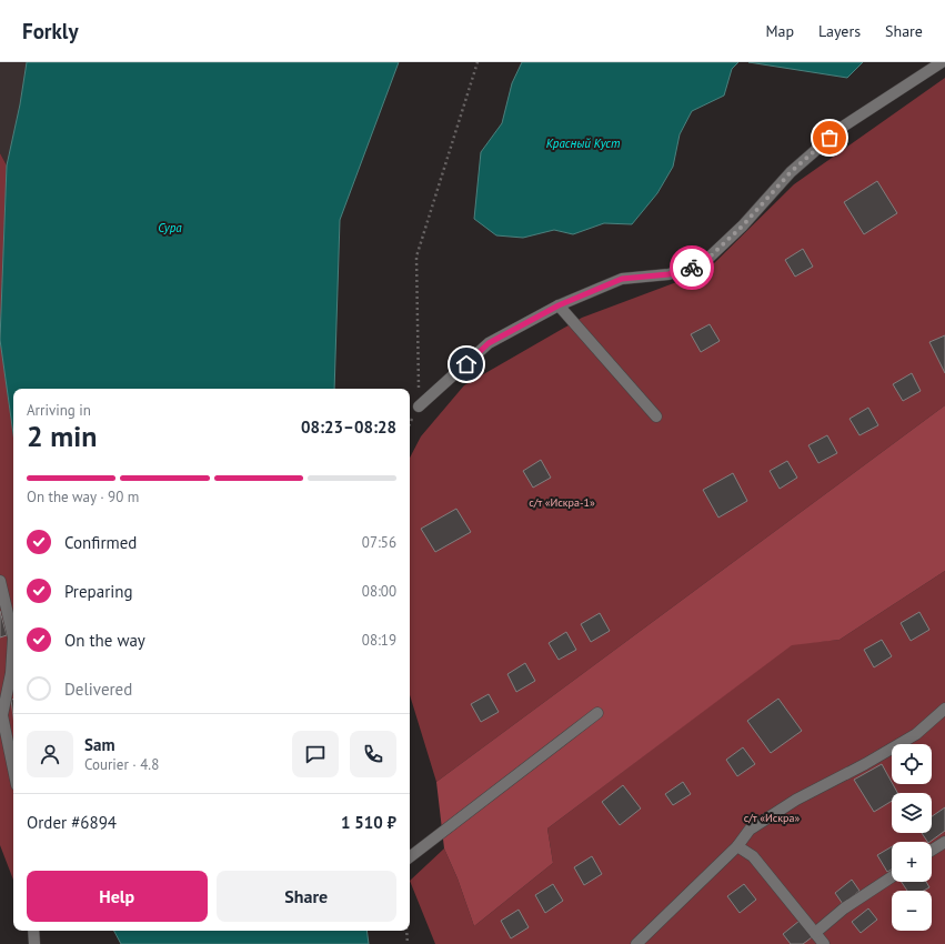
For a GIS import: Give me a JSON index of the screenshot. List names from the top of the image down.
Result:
{
  "water": ["Красный Куст", "Сура"],
  "parks": ["с/т «Искра-1»", "с/т «Искра»"],
  "page": {
    "header": "Forkly",
    "nav": ["Map", "Layers", "Share"],
    "heading": ["2 min", "Arriving in", "08:23–08:28"],
    "panel": [
      "Sam",
      "Courier · 4.8",
      "Order #6894",
      "1 510 ₽"
    ],
    "bar": "On the way · 90 m",
    "list": [
      ["Confirmed", "07:56"],
      ["Preparing", "08:00"],
      ["On the way", "08:19"],
      "Delivered"
    ],
    "map_buttons": ["+", "−"],
    "buttons": ["Help", "Share"]
  }
}
